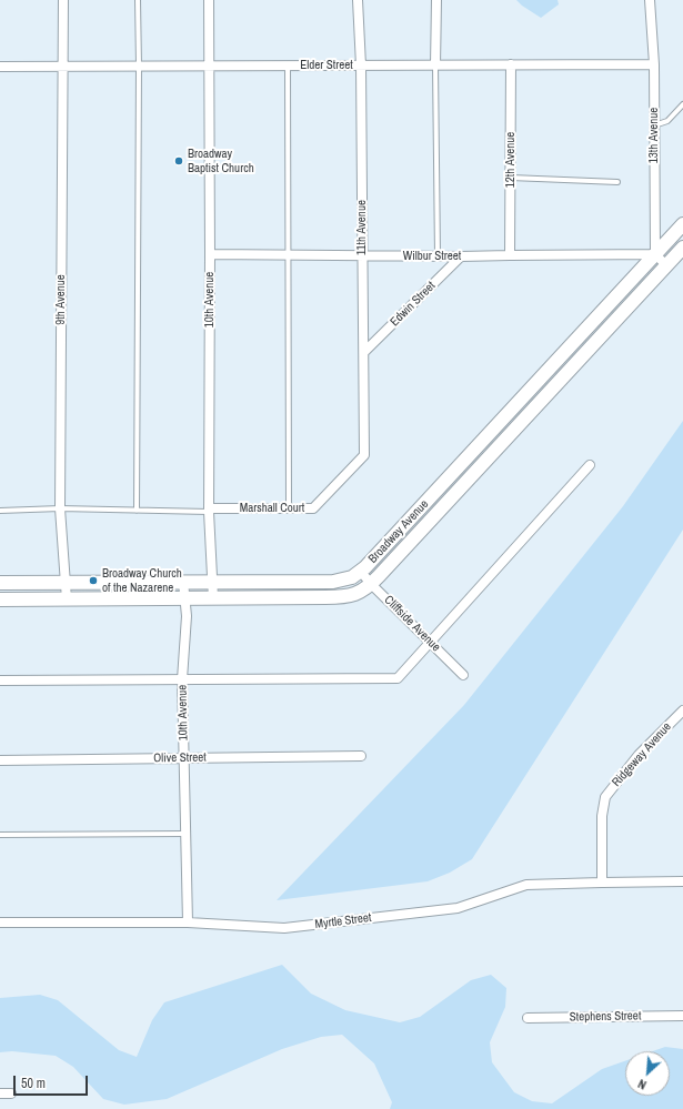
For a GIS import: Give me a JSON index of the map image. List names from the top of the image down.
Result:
{
  "streets": {
    "main road": ["Broadway Avenue"],
    "street": [
      "Elder Street",
      "13th Avenue",
      "12th Avenue",
      "11th Avenue",
      "Wilbur Street",
      "9th Avenue",
      "10th Avenue",
      "Edwin Street",
      "Marshall Court",
      "Cliffside Avenue",
      "Ridgeway Avenue",
      "Olive Street",
      "Myrtle Street",
      "Stephens Street"
    ]
  },
  "crossings": [
    ["Elder Street", "13th Avenue"],
    ["Elder Street", "12th Avenue"],
    ["Elder Street", "11th Avenue"],
    ["Elder Street", "9th Avenue"],
    ["Elder Street", "10th Avenue"],
    ["13th Avenue", "Wilbur Street"],
    ["13th Avenue", "Broadway Avenue"],
    ["12th Avenue", "Wilbur Street"],
    ["11th Avenue", "Wilbur Street"],
    ["11th Avenue", "Edwin Street"],
    ["11th Avenue", "Marshall Court"],
    ["Wilbur Street", "10th Avenue"],
    ["Wilbur Street", "Edwin Street"],
    ["Wilbur Street", "Broadway Avenue"],
    ["9th Avenue", "Broadway Avenue"],
    ["10th Avenue", "Marshall Court"],
    ["10th Avenue", "Broadway Avenue"],
    ["10th Avenue", "Olive Street"],
    ["10th Avenue", "Myrtle Street"],
    ["Broadway Avenue", "Cliffside Avenue"],
    ["Ridgeway Avenue", "Myrtle Street"]
  ],
  "places": ["Broadway Baptist Church", "Broadway Church of the Nazarene"],
  "scale_bar": "50 m",
  "north": "bottom left"
}
